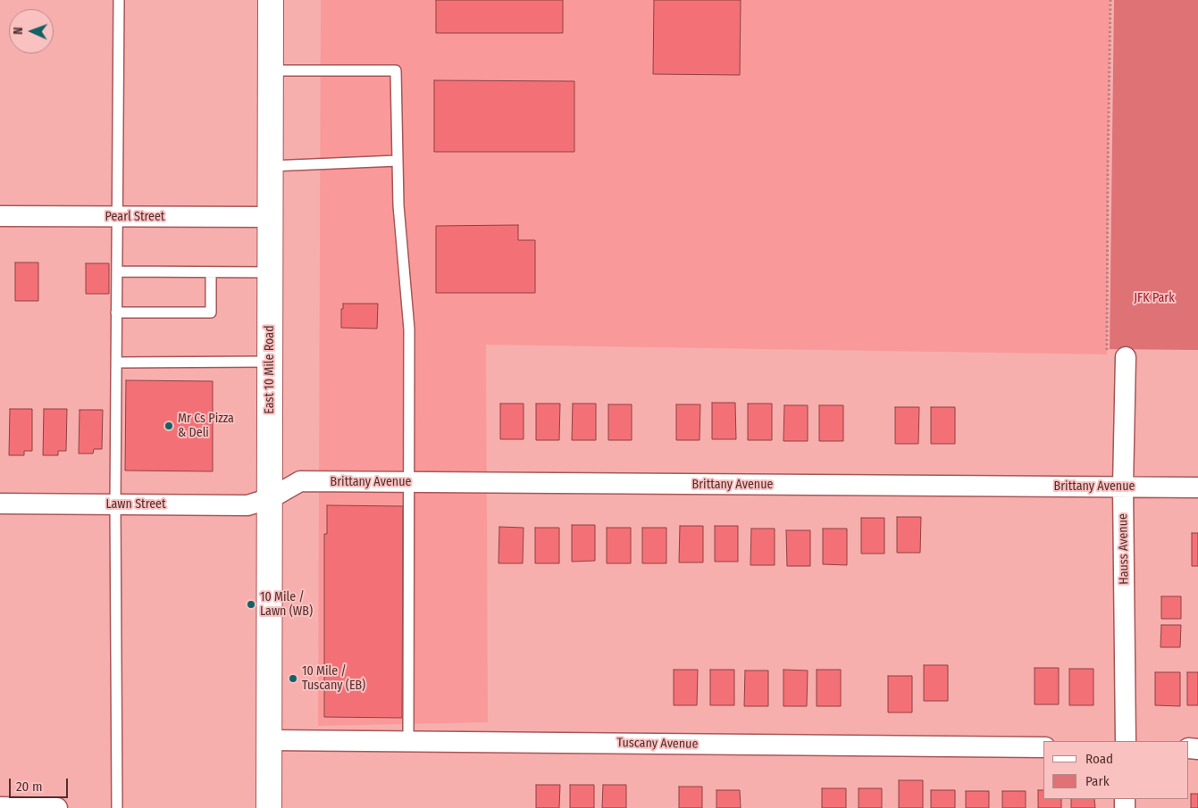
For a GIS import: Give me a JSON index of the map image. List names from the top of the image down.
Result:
{
  "streets": {
    "main road": ["East 10 Mile Road"],
    "street": [
      "Pearl Street",
      "Brittany Avenue",
      "Lawn Street",
      "Hauss Avenue",
      "Tuscany Avenue"
    ]
  },
  "crossings": [
    ["Pearl Street", "East 10 Mile Road"],
    ["East 10 Mile Road", "Brittany Avenue"],
    ["East 10 Mile Road", "Lawn Street"],
    ["East 10 Mile Road", "Tuscany Avenue"],
    ["Brittany Avenue", "Lawn Street"],
    ["Brittany Avenue", "Hauss Avenue"]
  ],
  "parks": ["JFK Park"],
  "places": ["Mr Cs Pizza & Deli", "10 Mile / Lawn (WB)", "10 Mile / Tuscany (EB)"],
  "legend": ["Road", "Park"],
  "scale_bar": "20 m",
  "north": "left"
}
